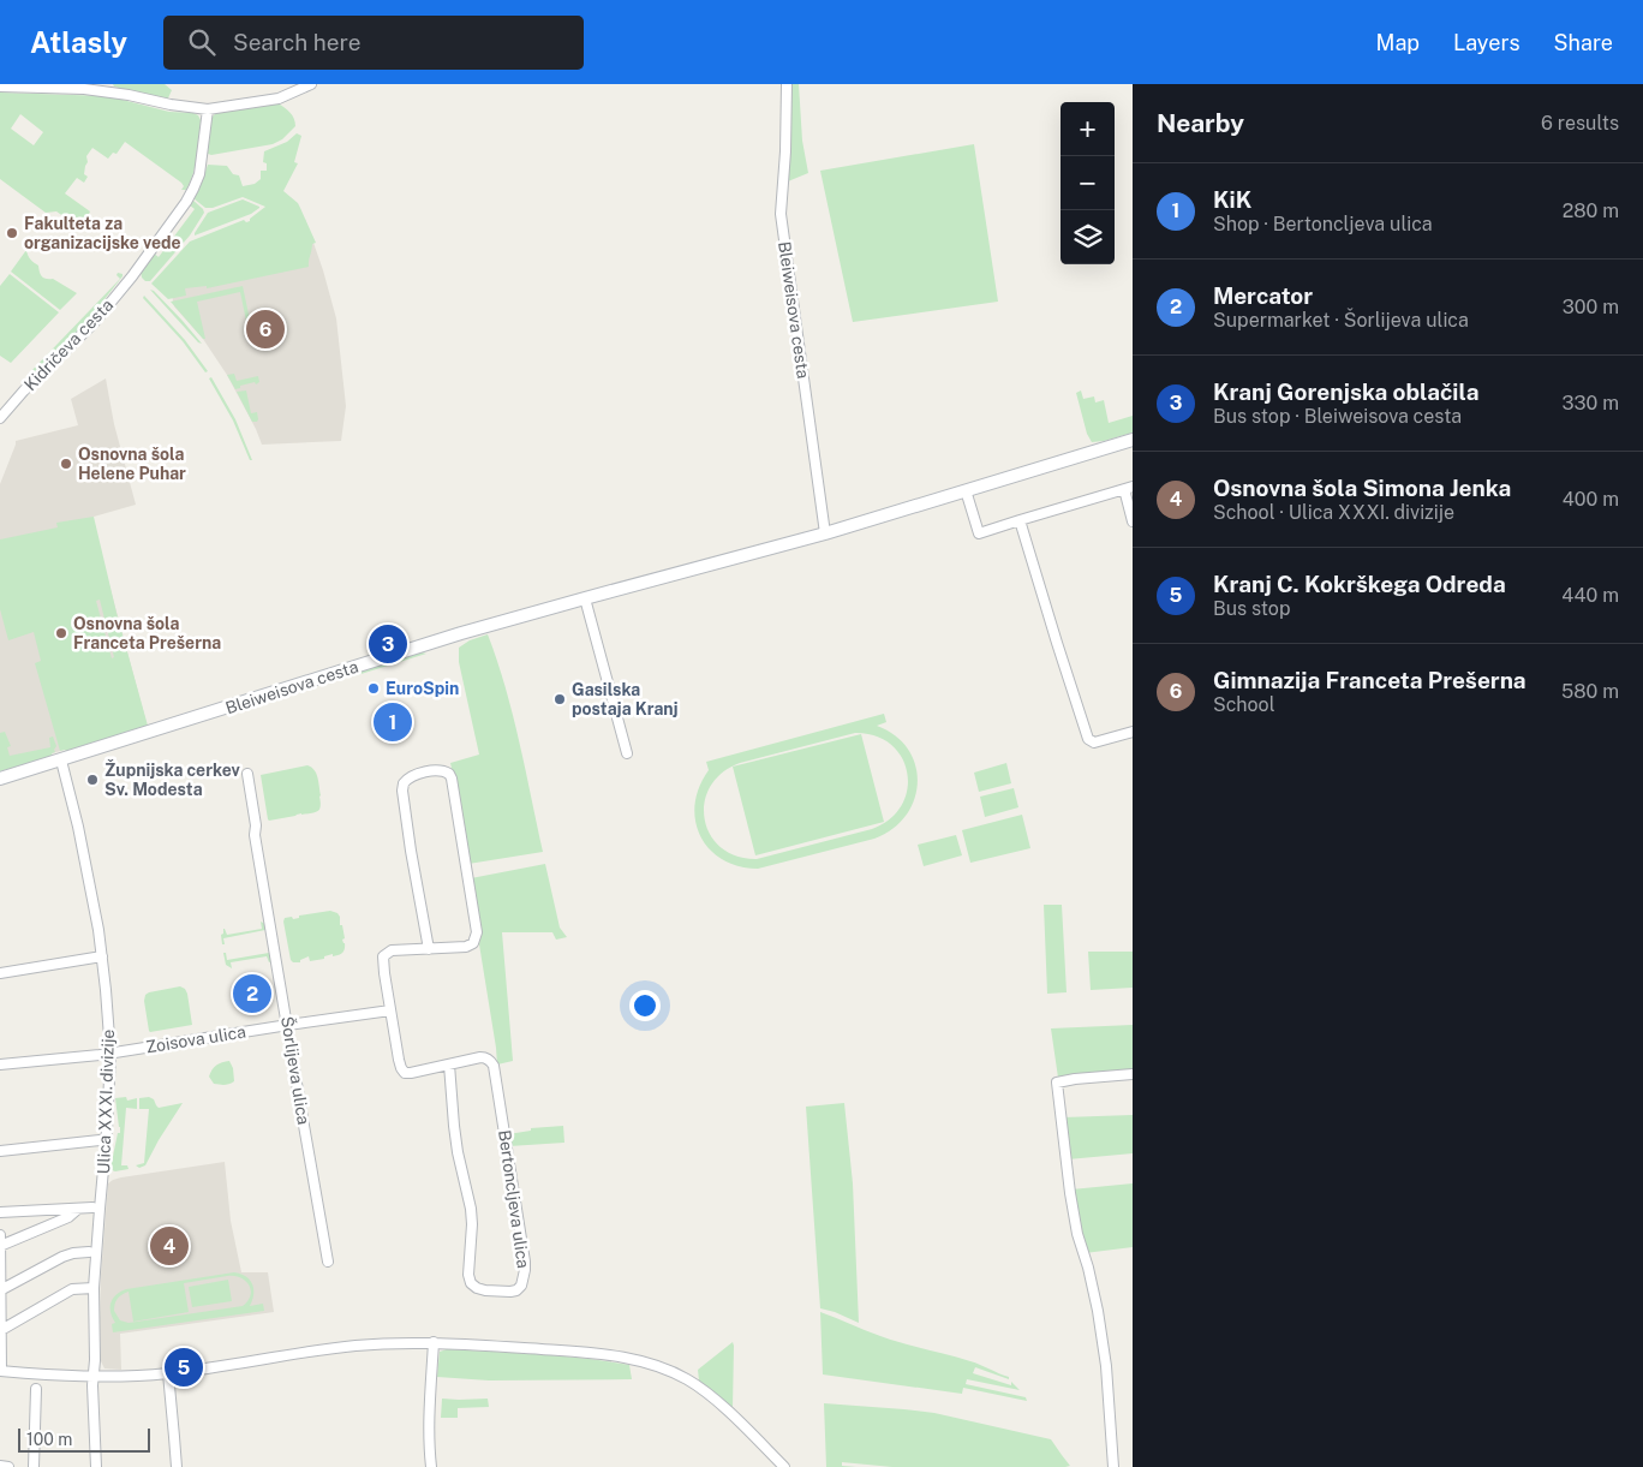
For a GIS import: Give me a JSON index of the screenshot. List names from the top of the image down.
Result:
{
  "streets": {
    "main road": ["Bleiweisova cesta"],
    "street": [
      "Kidričeva cesta",
      "Zoisova ulica",
      "Šorlijeva ulica",
      "Ulica XXXI. divizije",
      "Bertoncljeva ulica"
    ]
  },
  "crossings": [
    ["Bleiweisova cesta", "Ulica XXXI. divizije"],
    ["Zoisova ulica", "Šorlijeva ulica"],
    ["Zoisova ulica", "Ulica XXXI. divizije"],
    ["Zoisova ulica", "Bertoncljeva ulica"]
  ],
  "places": [
    "Fakulteta za organizacijske vede",
    "Osnovna šola Helene Puhar",
    "Osnovna šola Franceta Prešerna",
    "EuroSpin",
    "Gasilska postaja Kranj",
    "Župnijska cerkev Sv. Modesta"
  ],
  "scale_bar": "100 m",
  "page": {
    "header": "Atlasly",
    "search": "Search here",
    "nav": ["Map", "Layers", "Share"],
    "heading": ["Nearby", "6 results"],
    "map_buttons": ["+", "−"],
    "list": [
      {
        "mark": "1",
        "name": "KiK",
        "note": "Shop · Bertoncljeva ulica",
        "value": "280 m"
      },
      {
        "mark": "2",
        "name": "Mercator",
        "note": "Supermarket · Šorlijeva ulica",
        "value": "300 m"
      },
      {
        "mark": "3",
        "name": "Kranj Gorenjska oblačila",
        "note": "Bus stop · Bleiweisova cesta",
        "value": "330 m"
      },
      {
        "mark": "4",
        "name": "Osnovna šola Simona Jenka",
        "note": "School · Ulica XXXI. divizije",
        "value": "400 m"
      },
      {
        "mark": "5",
        "name": "Kranj C. Kokrškega Odreda",
        "note": "Bus stop",
        "value": "440 m"
      },
      {
        "mark": "6",
        "name": "Gimnazija Franceta Prešerna",
        "note": "School",
        "value": "580 m"
      }
    ],
    "pins": [
      "6",
      "3",
      "1",
      "2",
      "4",
      "5"
    ],
    "scale": "100 m"
  }
}
